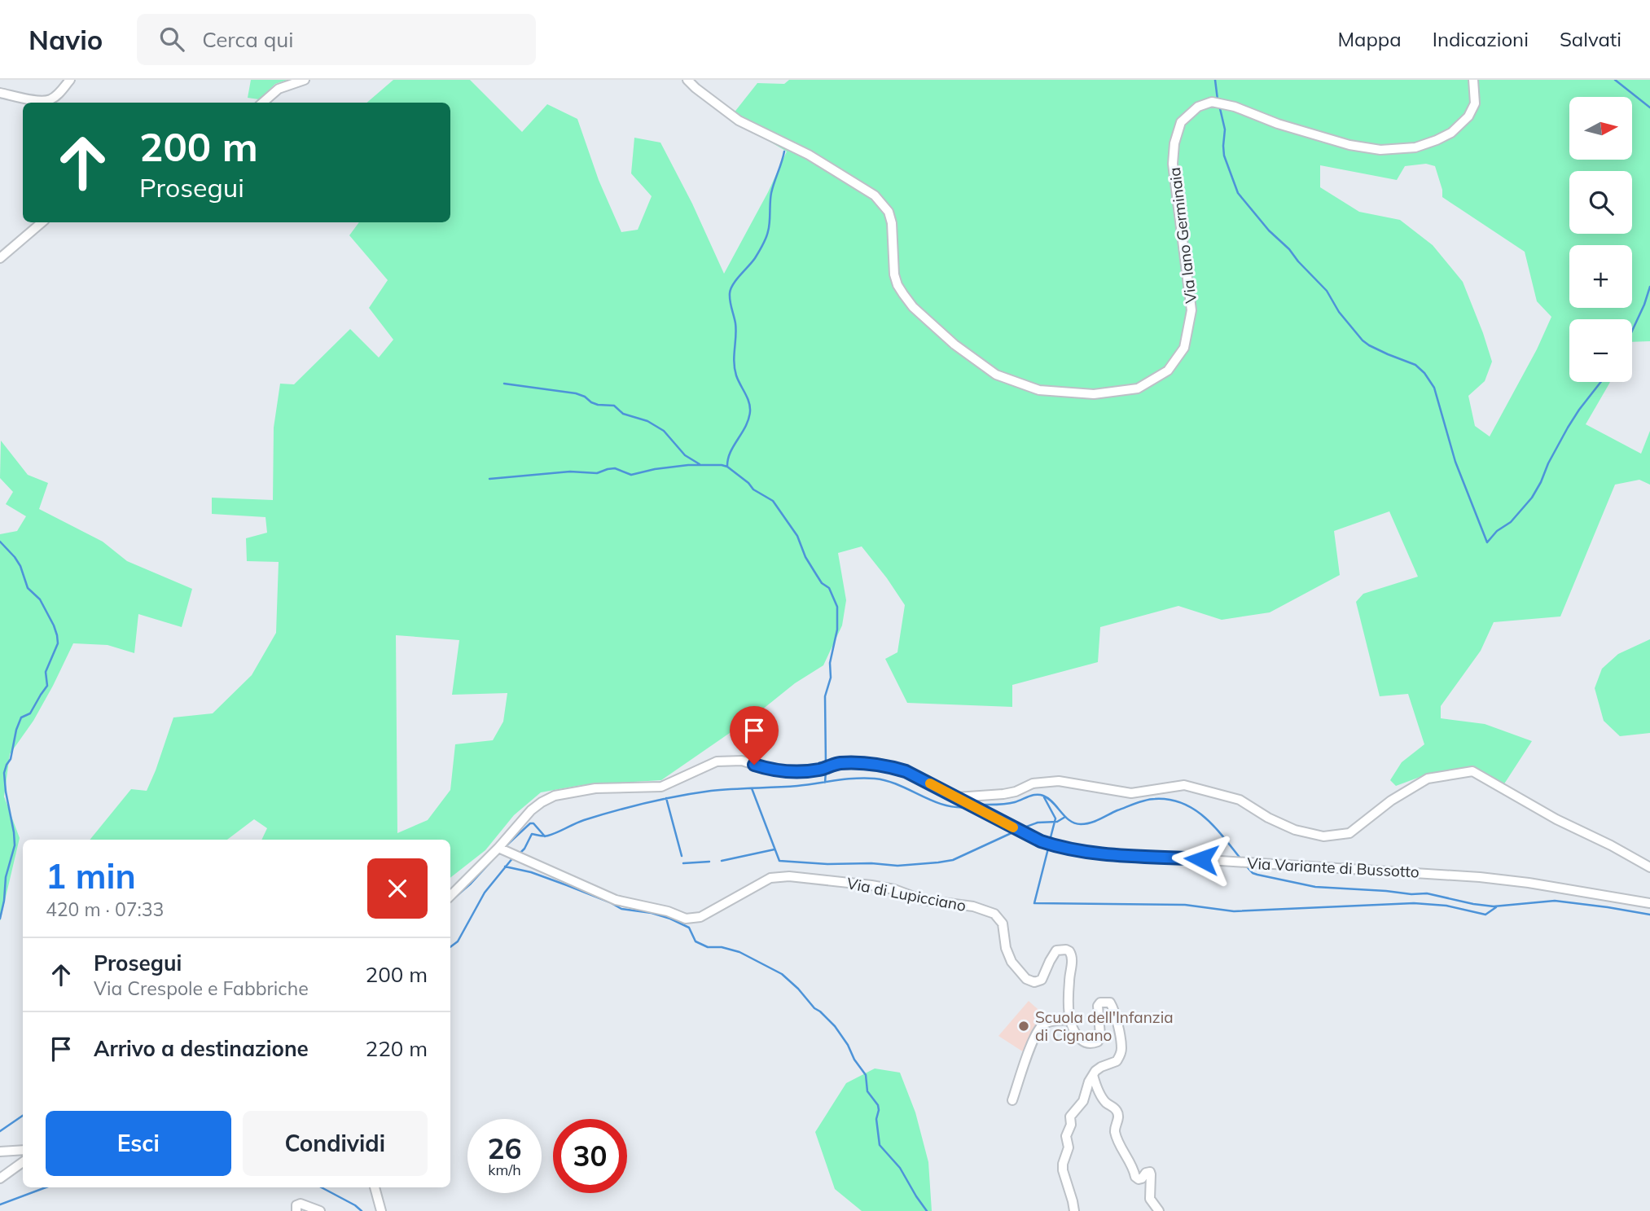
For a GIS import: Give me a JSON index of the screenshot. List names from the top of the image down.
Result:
{
  "streets": {
    "street": ["Via Iano Germinaia", "Via Variante di Bussotto", "Via di Lupicciano"]
  },
  "crossings": [
    ["Via Variante di Bussotto", "Via di Lupicciano"]
  ],
  "places": ["Scuola dell'Infanzia di Cignano"],
  "north": "right",
  "page": {
    "header": "Navio",
    "search": "Cerca qui",
    "nav": ["Mappa", "Indicazioni", "Salvati"],
    "map_buttons": ["+", "−"],
    "turn": ["200 m", "Prosegui"],
    "heading": ["1 min", "420 m · 07:33"],
    "list": [
      {
        "name": "Prosegui",
        "note": "Via Crespole e Fabbriche",
        "value": "200 m"
      },
      {
        "name": "Arrivo a destinazione",
        "value": "220 m"
      }
    ],
    "buttons": ["Esci", "Condividi"],
    "speed": "26 km/h",
    "limit": "30"
  }
}
